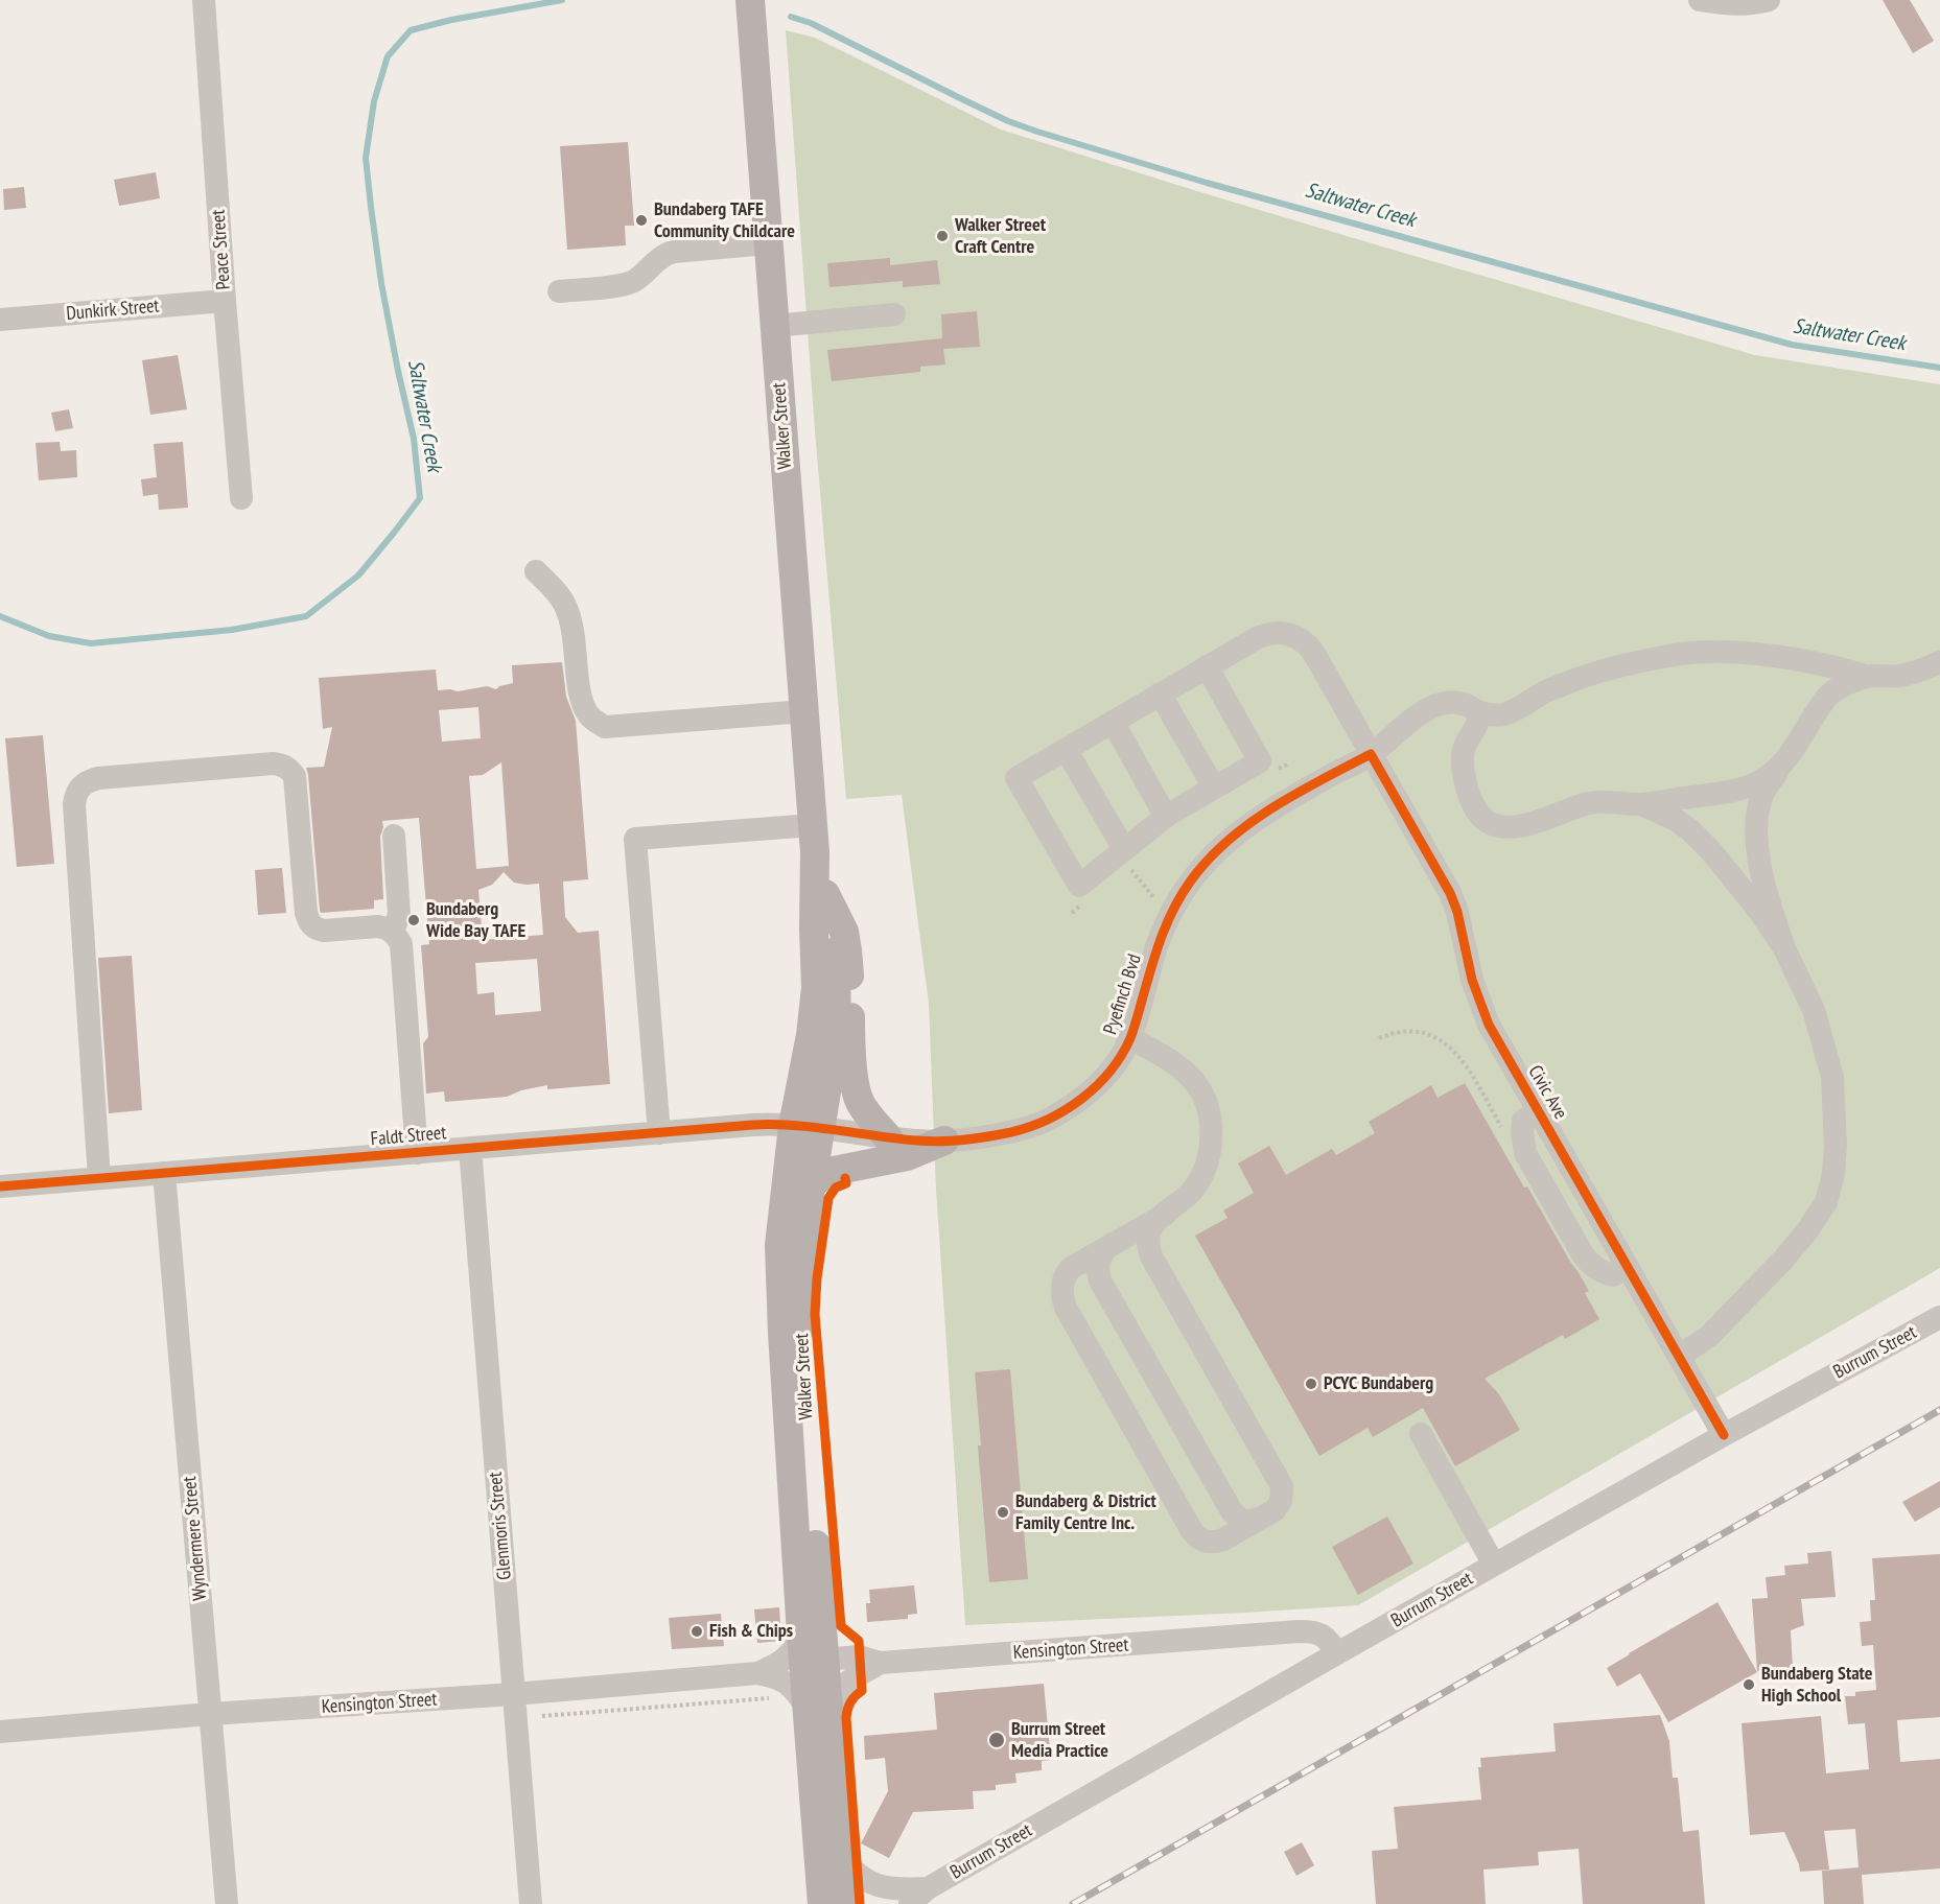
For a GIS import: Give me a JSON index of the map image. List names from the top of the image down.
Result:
{
  "streets": {
    "main road": ["Walker Street"],
    "street": [
      "Peace Street",
      "Dunkirk Street",
      "Pyefinch Bvd",
      "Civic Ave",
      "Faldt Street",
      "Burrum Street",
      "Glenmoris Street",
      "Wyndermere Street",
      "Kensington Street"
    ]
  },
  "crossings": [
    ["Peace Street", "Dunkirk Street"],
    ["Walker Street", "Pyefinch Bvd"],
    ["Walker Street", "Faldt Street"],
    ["Walker Street", "Kensington Street"],
    ["Pyefinch Bvd", "Civic Ave"],
    ["Pyefinch Bvd", "Faldt Street"],
    ["Civic Ave", "Burrum Street"],
    ["Faldt Street", "Glenmoris Street"],
    ["Faldt Street", "Wyndermere Street"],
    ["Burrum Street", "Kensington Street"],
    ["Glenmoris Street", "Kensington Street"],
    ["Wyndermere Street", "Kensington Street"]
  ],
  "water": ["Saltwater Creek"],
  "places": [
    "Bundaberg TAFE Community Childcare",
    "Walker Street Craft Centre",
    "Bundaberg Wide Bay TAFE",
    "PCYC Bundaberg",
    "Bundaberg & District Family Centre Inc.",
    "Fish & Chips",
    "Bundaberg State High School",
    "Burrum Street Media Practice"
  ]
}
